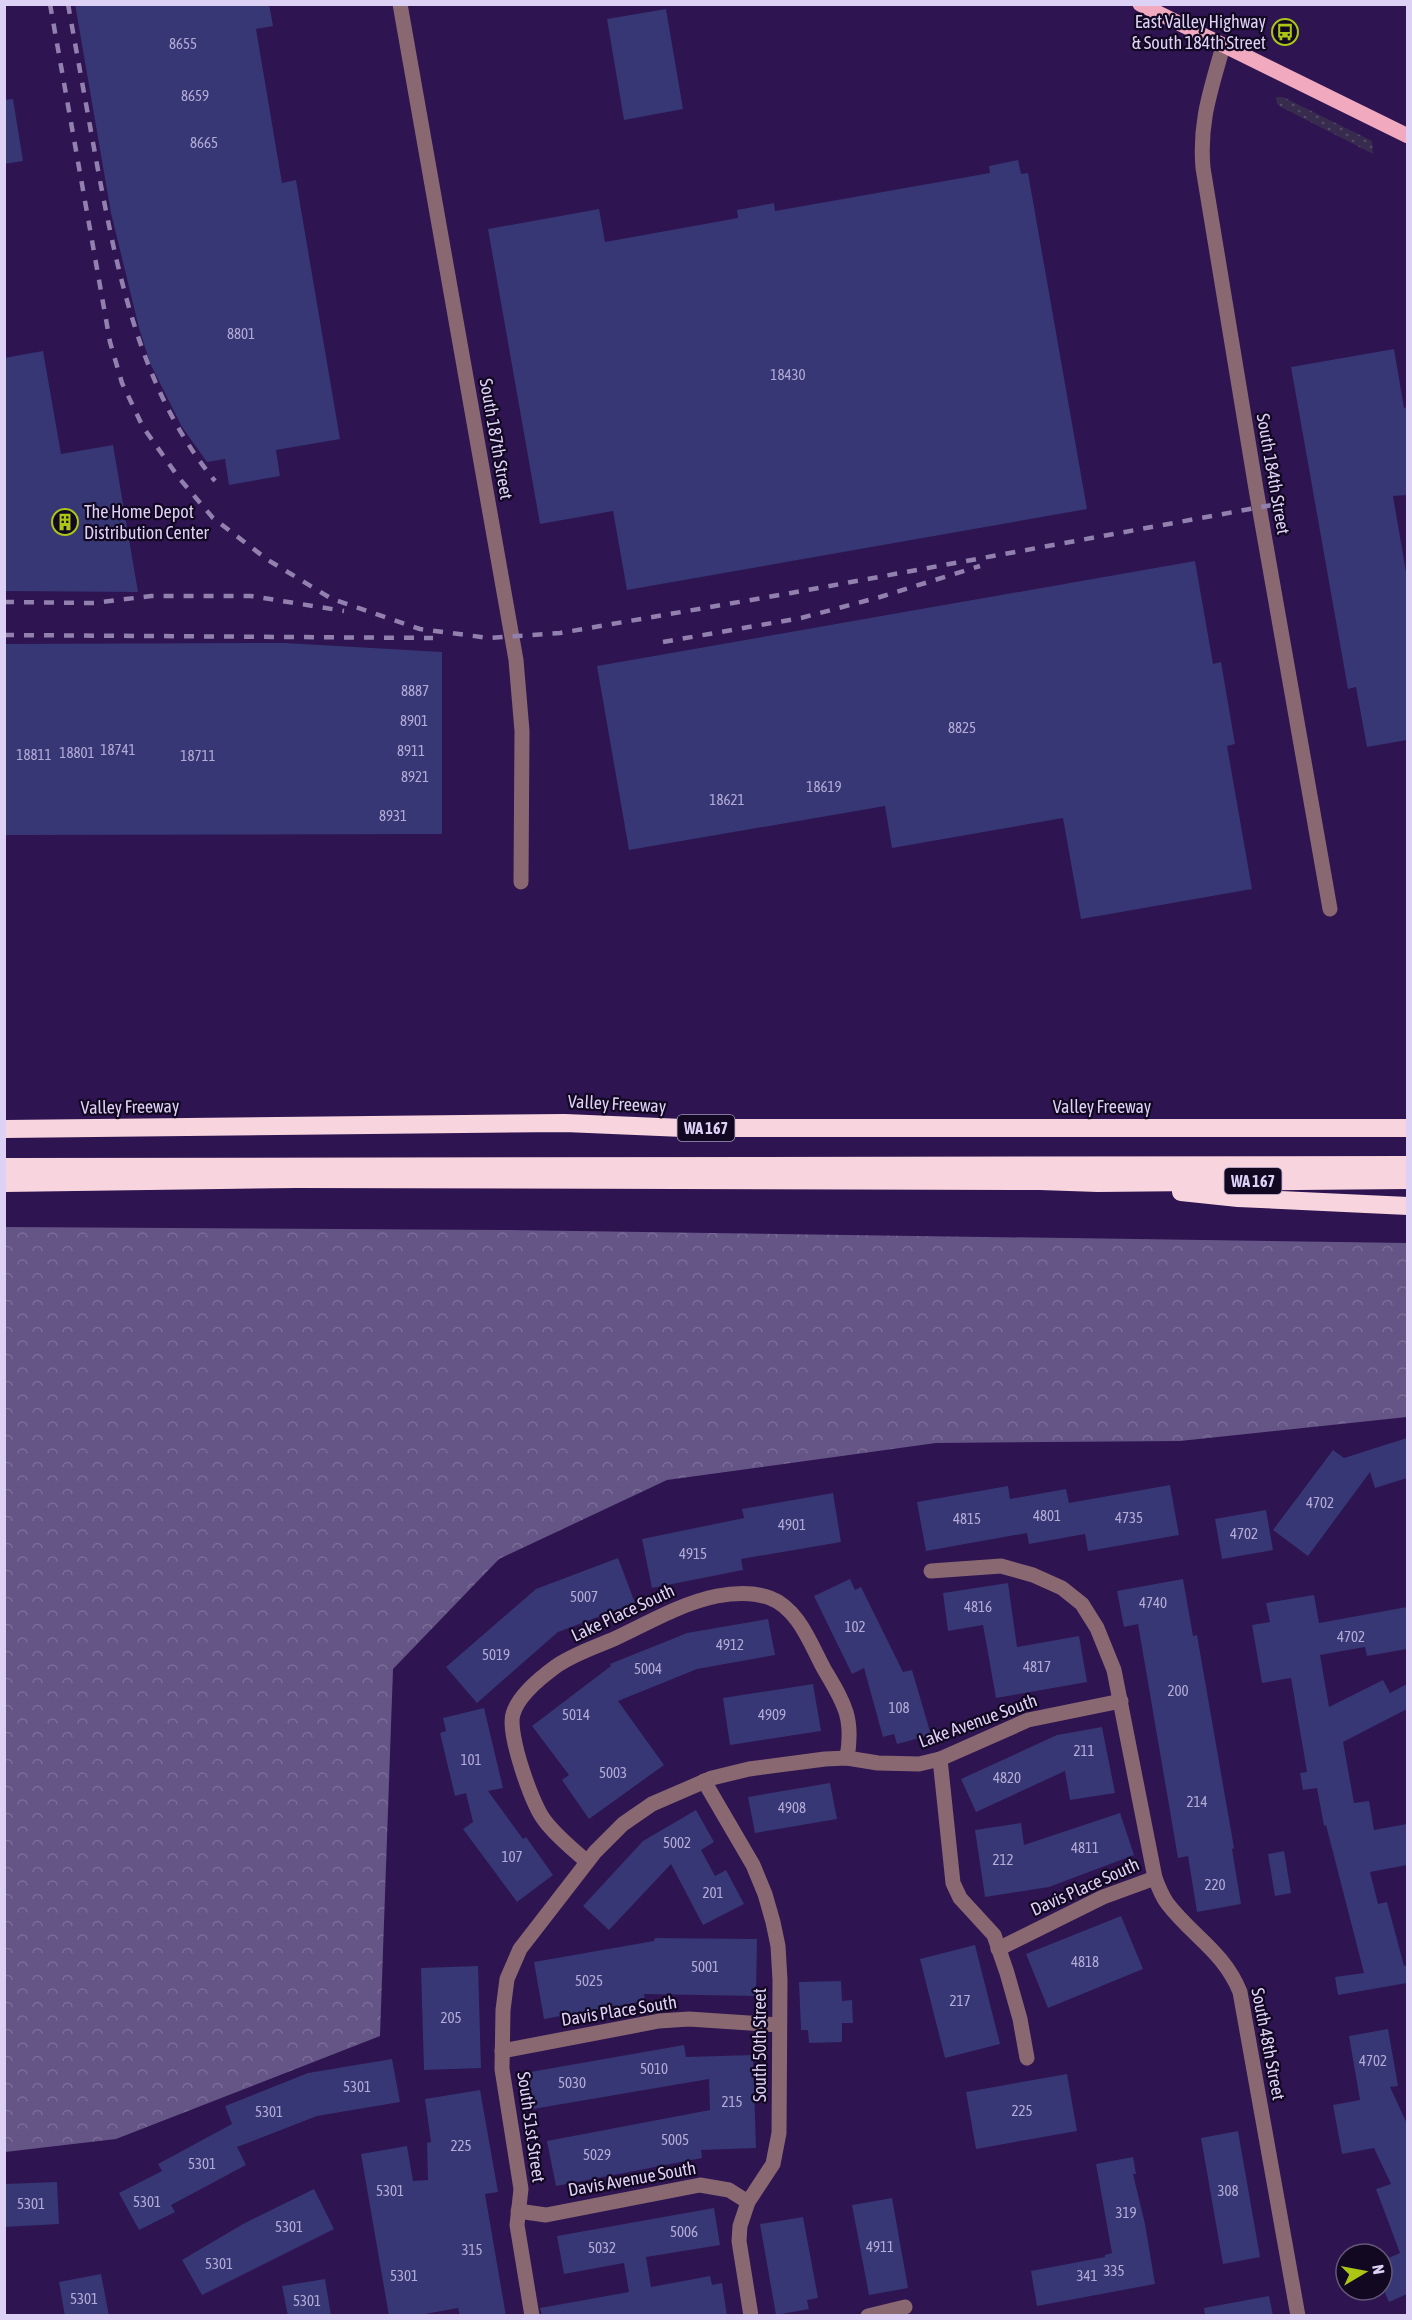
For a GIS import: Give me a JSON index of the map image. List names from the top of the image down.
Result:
{
  "streets": {
    "highway": ["Valley Freeway", "WA 167"],
    "street": [
      "South 187th Street",
      "South 184th Street",
      "Lake Place South",
      "Lake Avenue South",
      "Davis Place South",
      "South 48th Street",
      "South 50th Street",
      "South 51st Street",
      "Davis Avenue South"
    ]
  },
  "crossings": [
    ["Lake Place South", "Lake Avenue South"],
    ["Lake Avenue South", "South 48th Street"],
    ["Lake Avenue South", "South 50th Street"],
    ["Lake Avenue South", "South 51st Street"],
    ["Davis Place South", "South 48th Street"],
    ["Davis Place South", "South 50th Street"],
    ["Davis Place South", "South 51st Street"],
    ["South 50th Street", "Davis Avenue South"],
    ["South 51st Street", "Davis Avenue South"]
  ],
  "places": {
    "bus stop": ["East Valley Highway & South 184th Street"],
    "building": ["The Home Depot Distribution Center"]
  },
  "house_numbers": [
    "8655",
    "8659",
    "8665",
    "8801",
    "18430",
    "8887",
    "8901",
    "8825",
    "18741",
    "8911",
    "18801",
    "18811",
    "18711",
    "8921",
    "18619",
    "18621",
    "8931",
    "4702",
    "4801",
    "4735",
    "4815",
    "4901",
    "4702",
    "4915",
    "5007",
    "4740",
    "4816",
    "102",
    "4702",
    "4912",
    "5019",
    "4817",
    "5004",
    "200",
    "108",
    "5014",
    "4909",
    "211",
    "101",
    "5003",
    "4820",
    "214",
    "4908",
    "5002",
    "4811",
    "107",
    "212",
    "220",
    "201",
    "4818",
    "5001",
    "5025",
    "217",
    "205",
    "4702",
    "5010",
    "5030",
    "5301",
    "215",
    "225",
    "5301",
    "5005",
    "225",
    "5029",
    "5301",
    "5301",
    "308",
    "5301",
    "5301",
    "319",
    "5301",
    "5006",
    "4911",
    "5032",
    "315",
    "5301",
    "335",
    "5301",
    "341",
    "5301",
    "5301"
  ],
  "north": "right"
}
